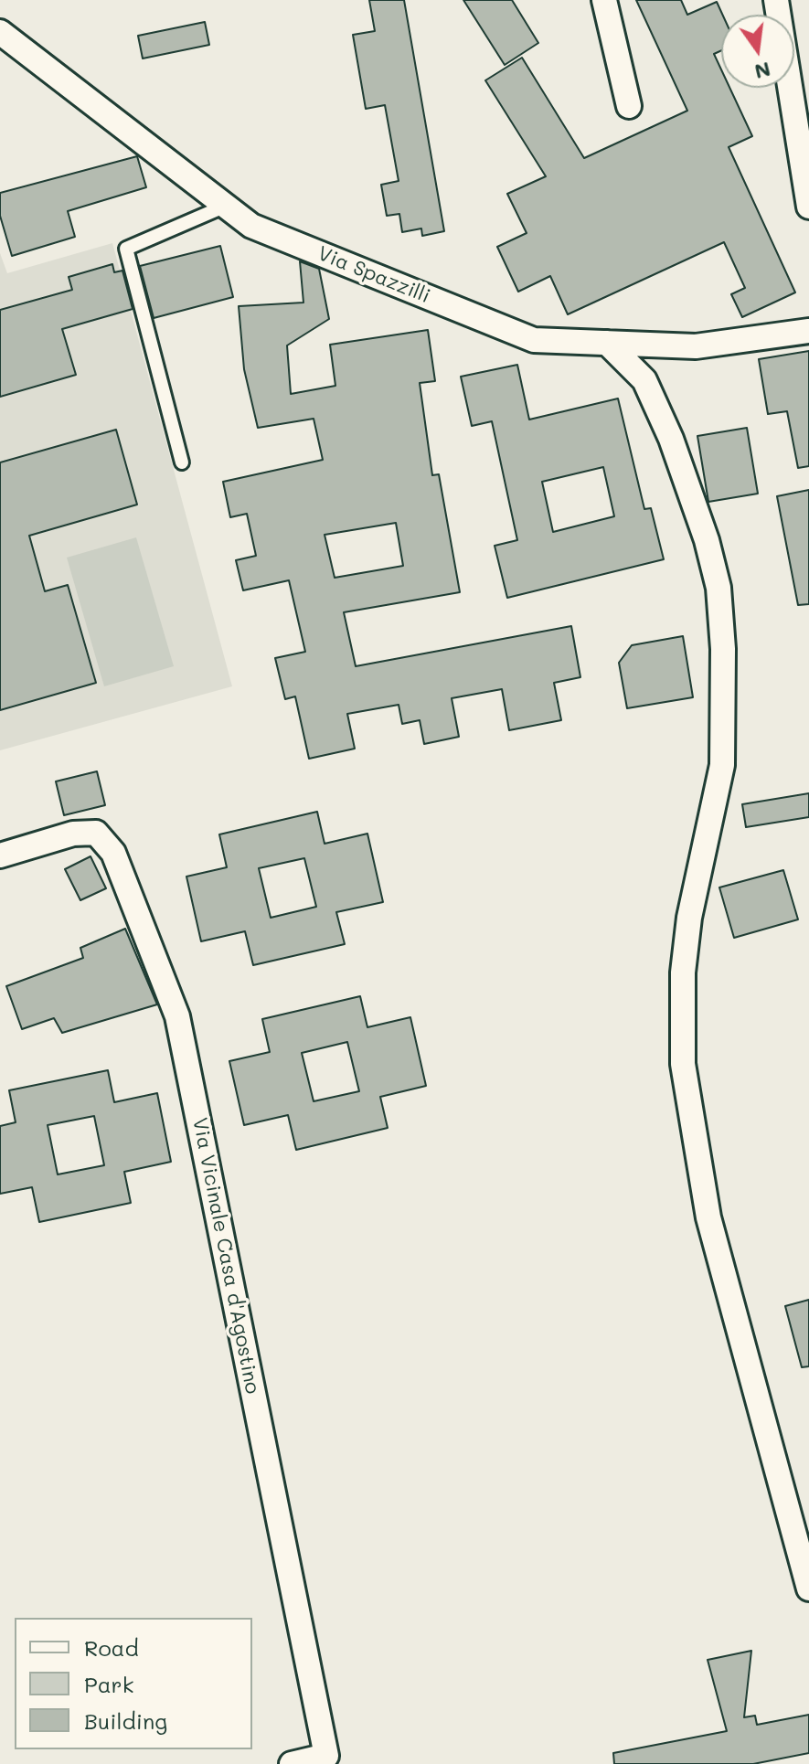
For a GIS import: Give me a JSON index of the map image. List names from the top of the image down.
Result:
{
  "streets": {
    "street": ["Via Spazzilli", "Via Vicinale Casa d'Agostino"]
  },
  "legend": ["Road", "Park", "Building"],
  "north": "bottom"
}
